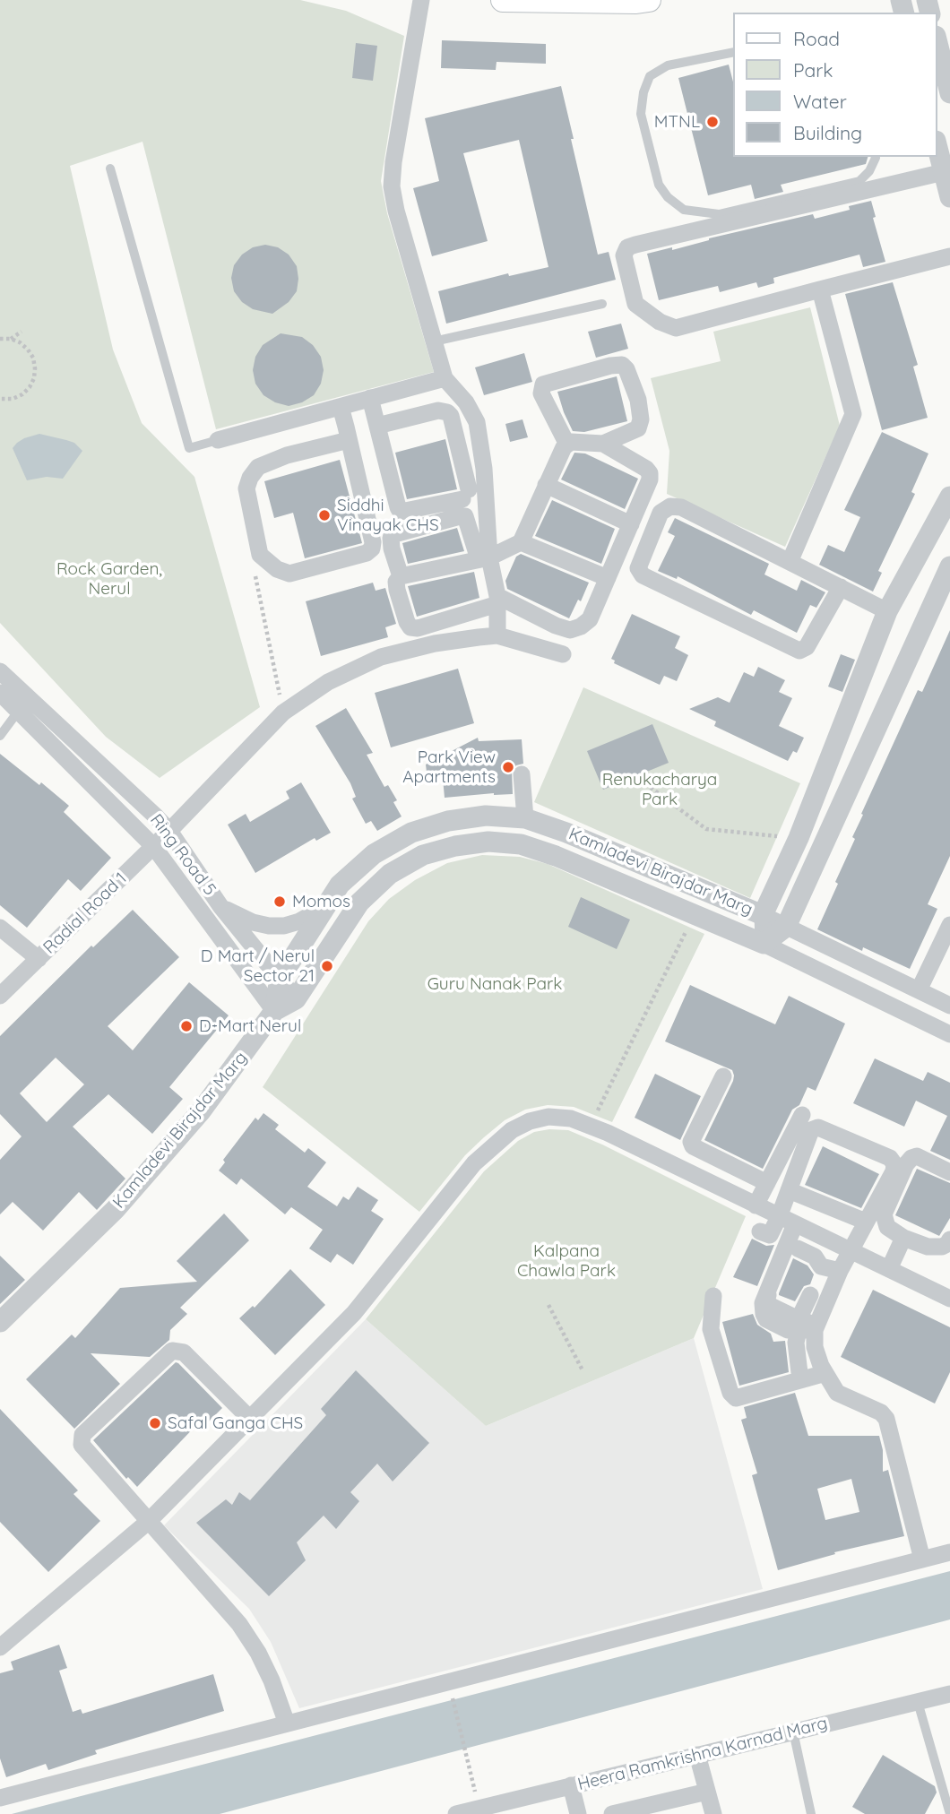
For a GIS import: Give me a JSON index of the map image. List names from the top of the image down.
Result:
{
  "streets": {
    "street": [
      "Ring Road 5",
      "Kamladevi Birajdar Marg",
      "Radial Road 1",
      "Heera Ramkrishna Karnad Marg"
    ]
  },
  "crossings": [
    ["Ring Road 5", "Kamladevi Birajdar Marg"],
    ["Ring Road 5", "Radial Road 1"]
  ],
  "parks": [
    "Rock Garden, Nerul",
    "Renukacharya Park",
    "Guru Nanak Park",
    "Kalpana Chawla Park"
  ],
  "places": [
    "MTNL",
    "Siddhi Vinayak CHS",
    "Park View Apartments",
    "Momos",
    "D Mart / Nerul Sector 21",
    "D-Mart Nerul",
    "Safal Ganga CHS"
  ],
  "legend": [
    "Road",
    "Park",
    "Water",
    "Building"
  ]
}
